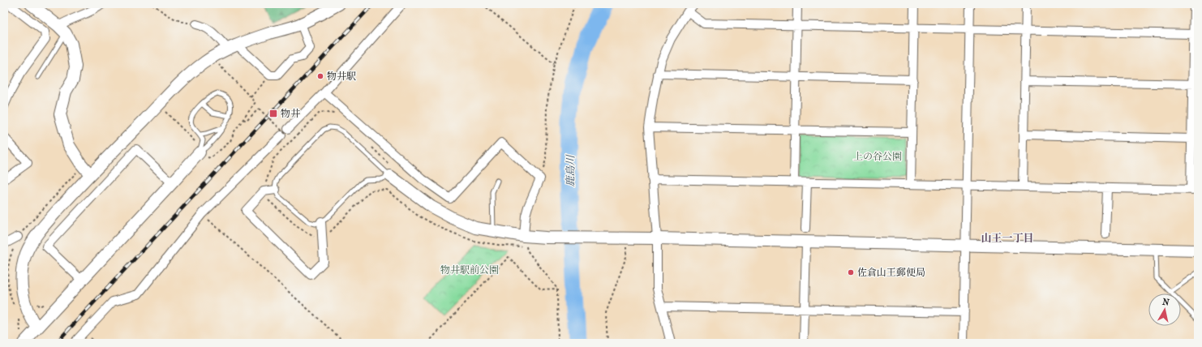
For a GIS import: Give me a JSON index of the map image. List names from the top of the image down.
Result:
{
  "districts": ["山王一丁目"],
  "water": ["鹿島川"],
  "parks": ["上の谷公園", "物井駅前公園"],
  "places": {
    "other": ["物井駅", "佐倉山王郵便局"],
    "transit": ["物井"]
  },
  "north": "top"
}
